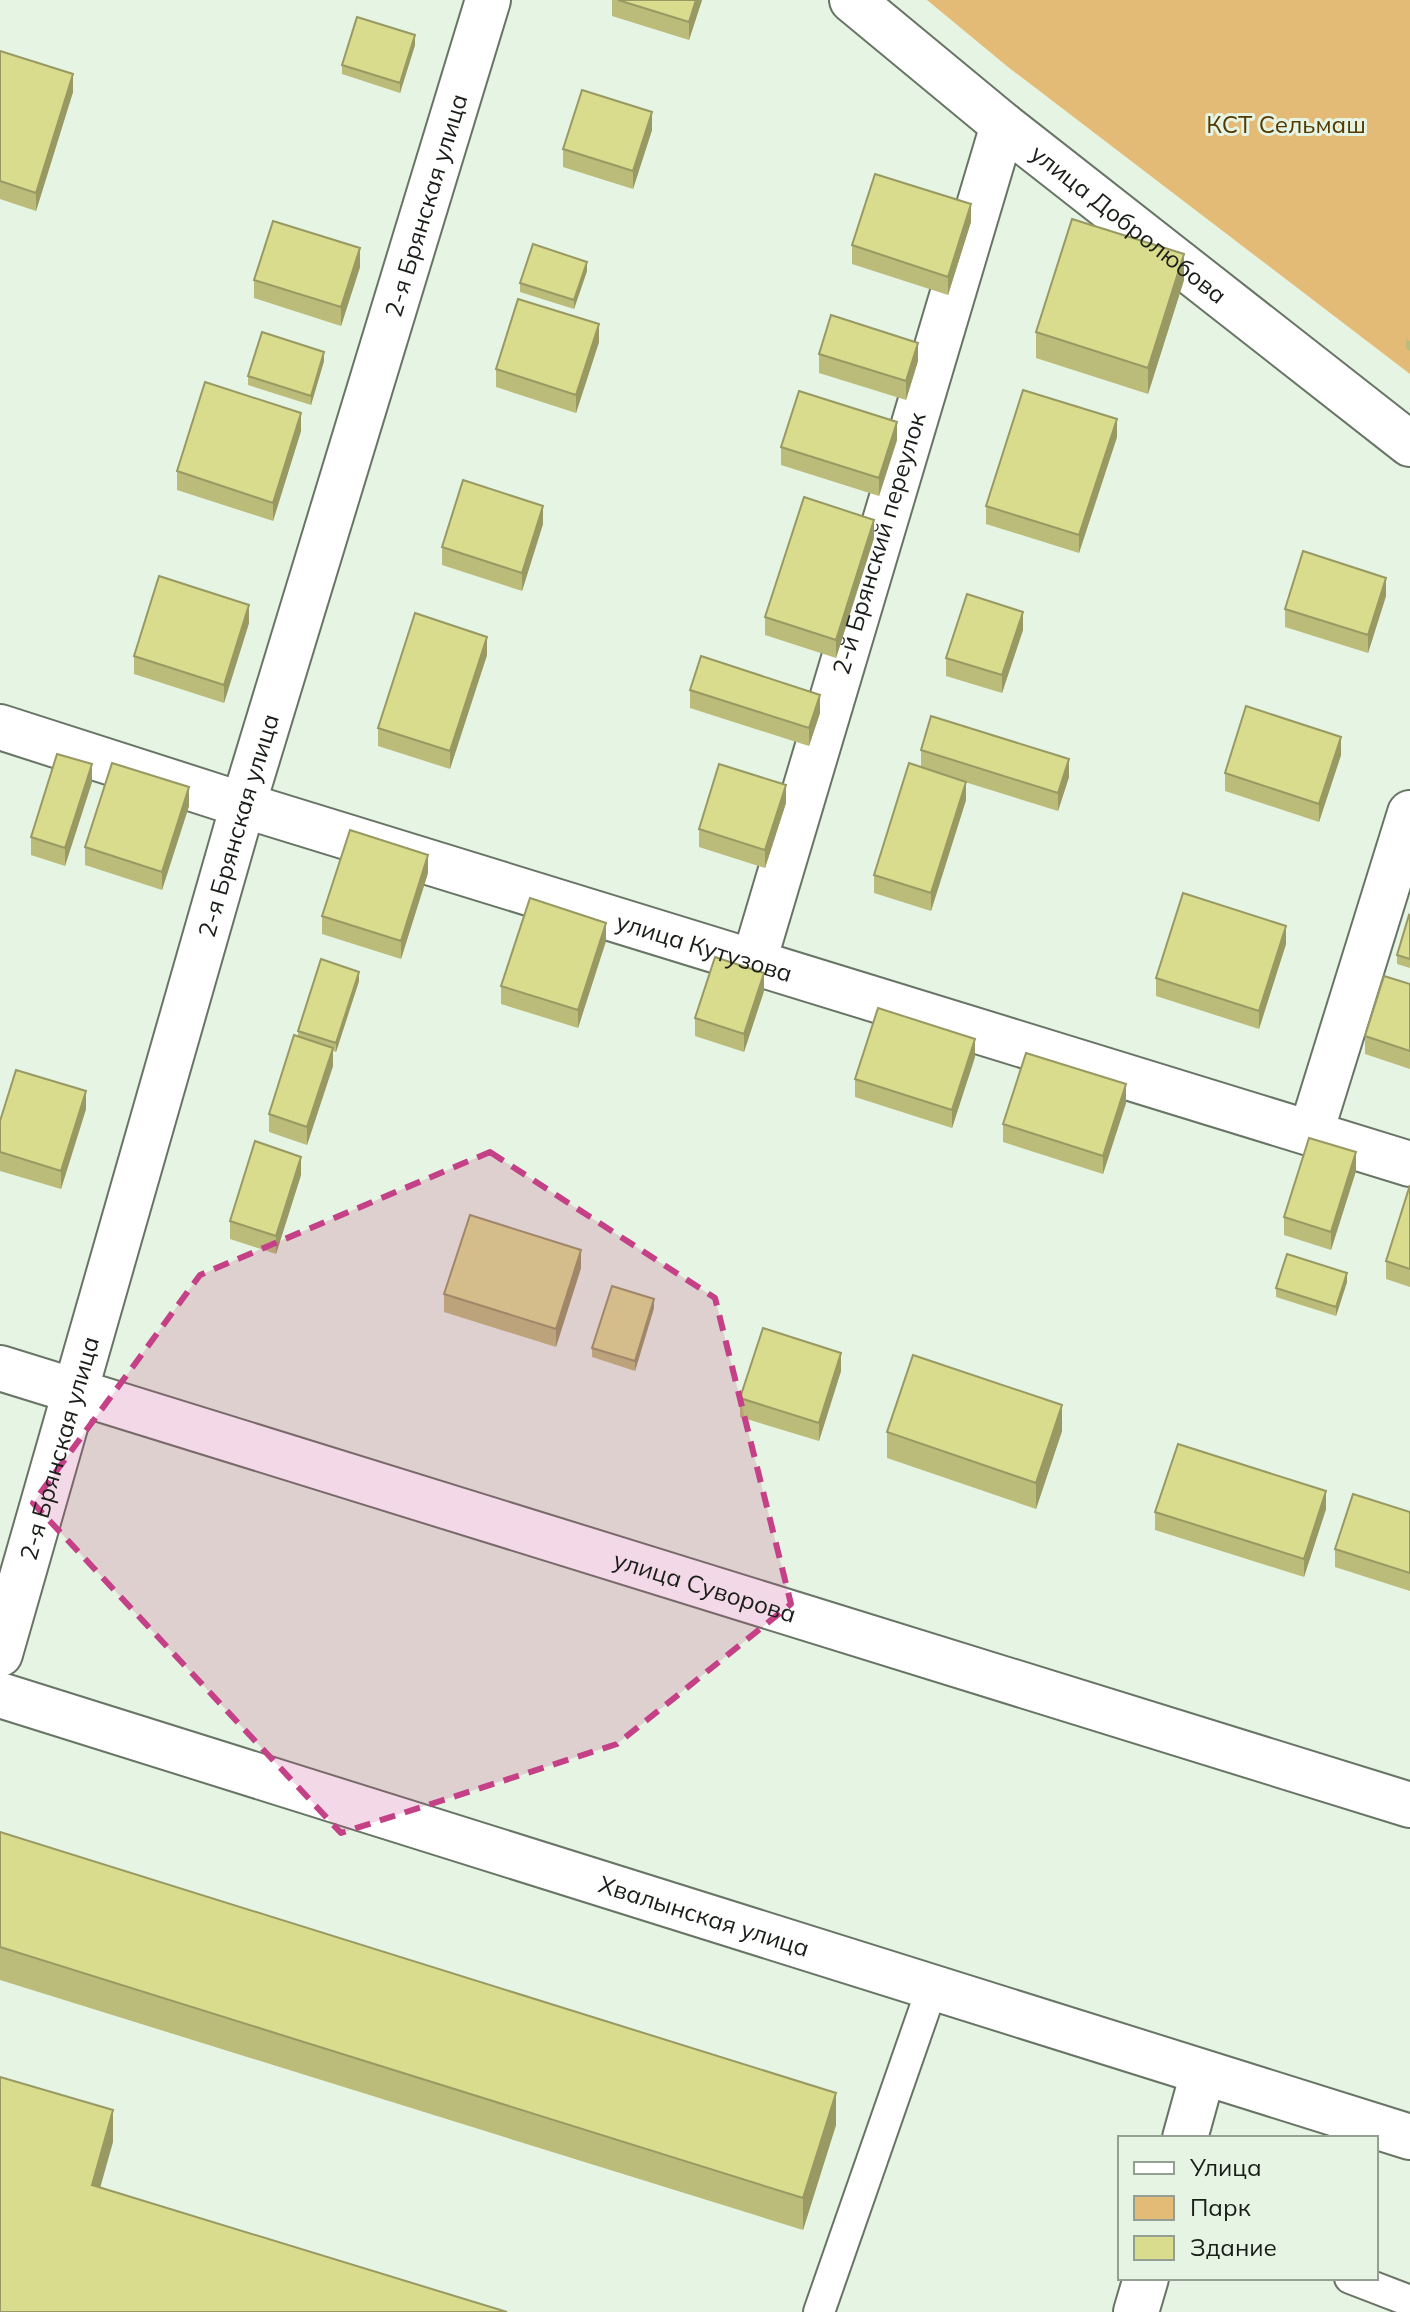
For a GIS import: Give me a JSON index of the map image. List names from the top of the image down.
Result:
{
  "streets": {
    "street": [
      "2-я Брянская улица",
      "улица Добролюбова",
      "2-й Брянский переулок",
      "улица Кутузова",
      "улица Суворова",
      "Хвалынская улица"
    ]
  },
  "crossings": [
    ["2-я Брянская улица", "улица Кутузова"],
    ["2-я Брянская улица", "улица Суворова"],
    ["улица Добролюбова", "2-й Брянский переулок"],
    ["2-й Брянский переулок", "улица Кутузова"]
  ],
  "parks": ["КСТ Сельмаш"],
  "legend": ["Улица", "Парк", "Здание"]
}
